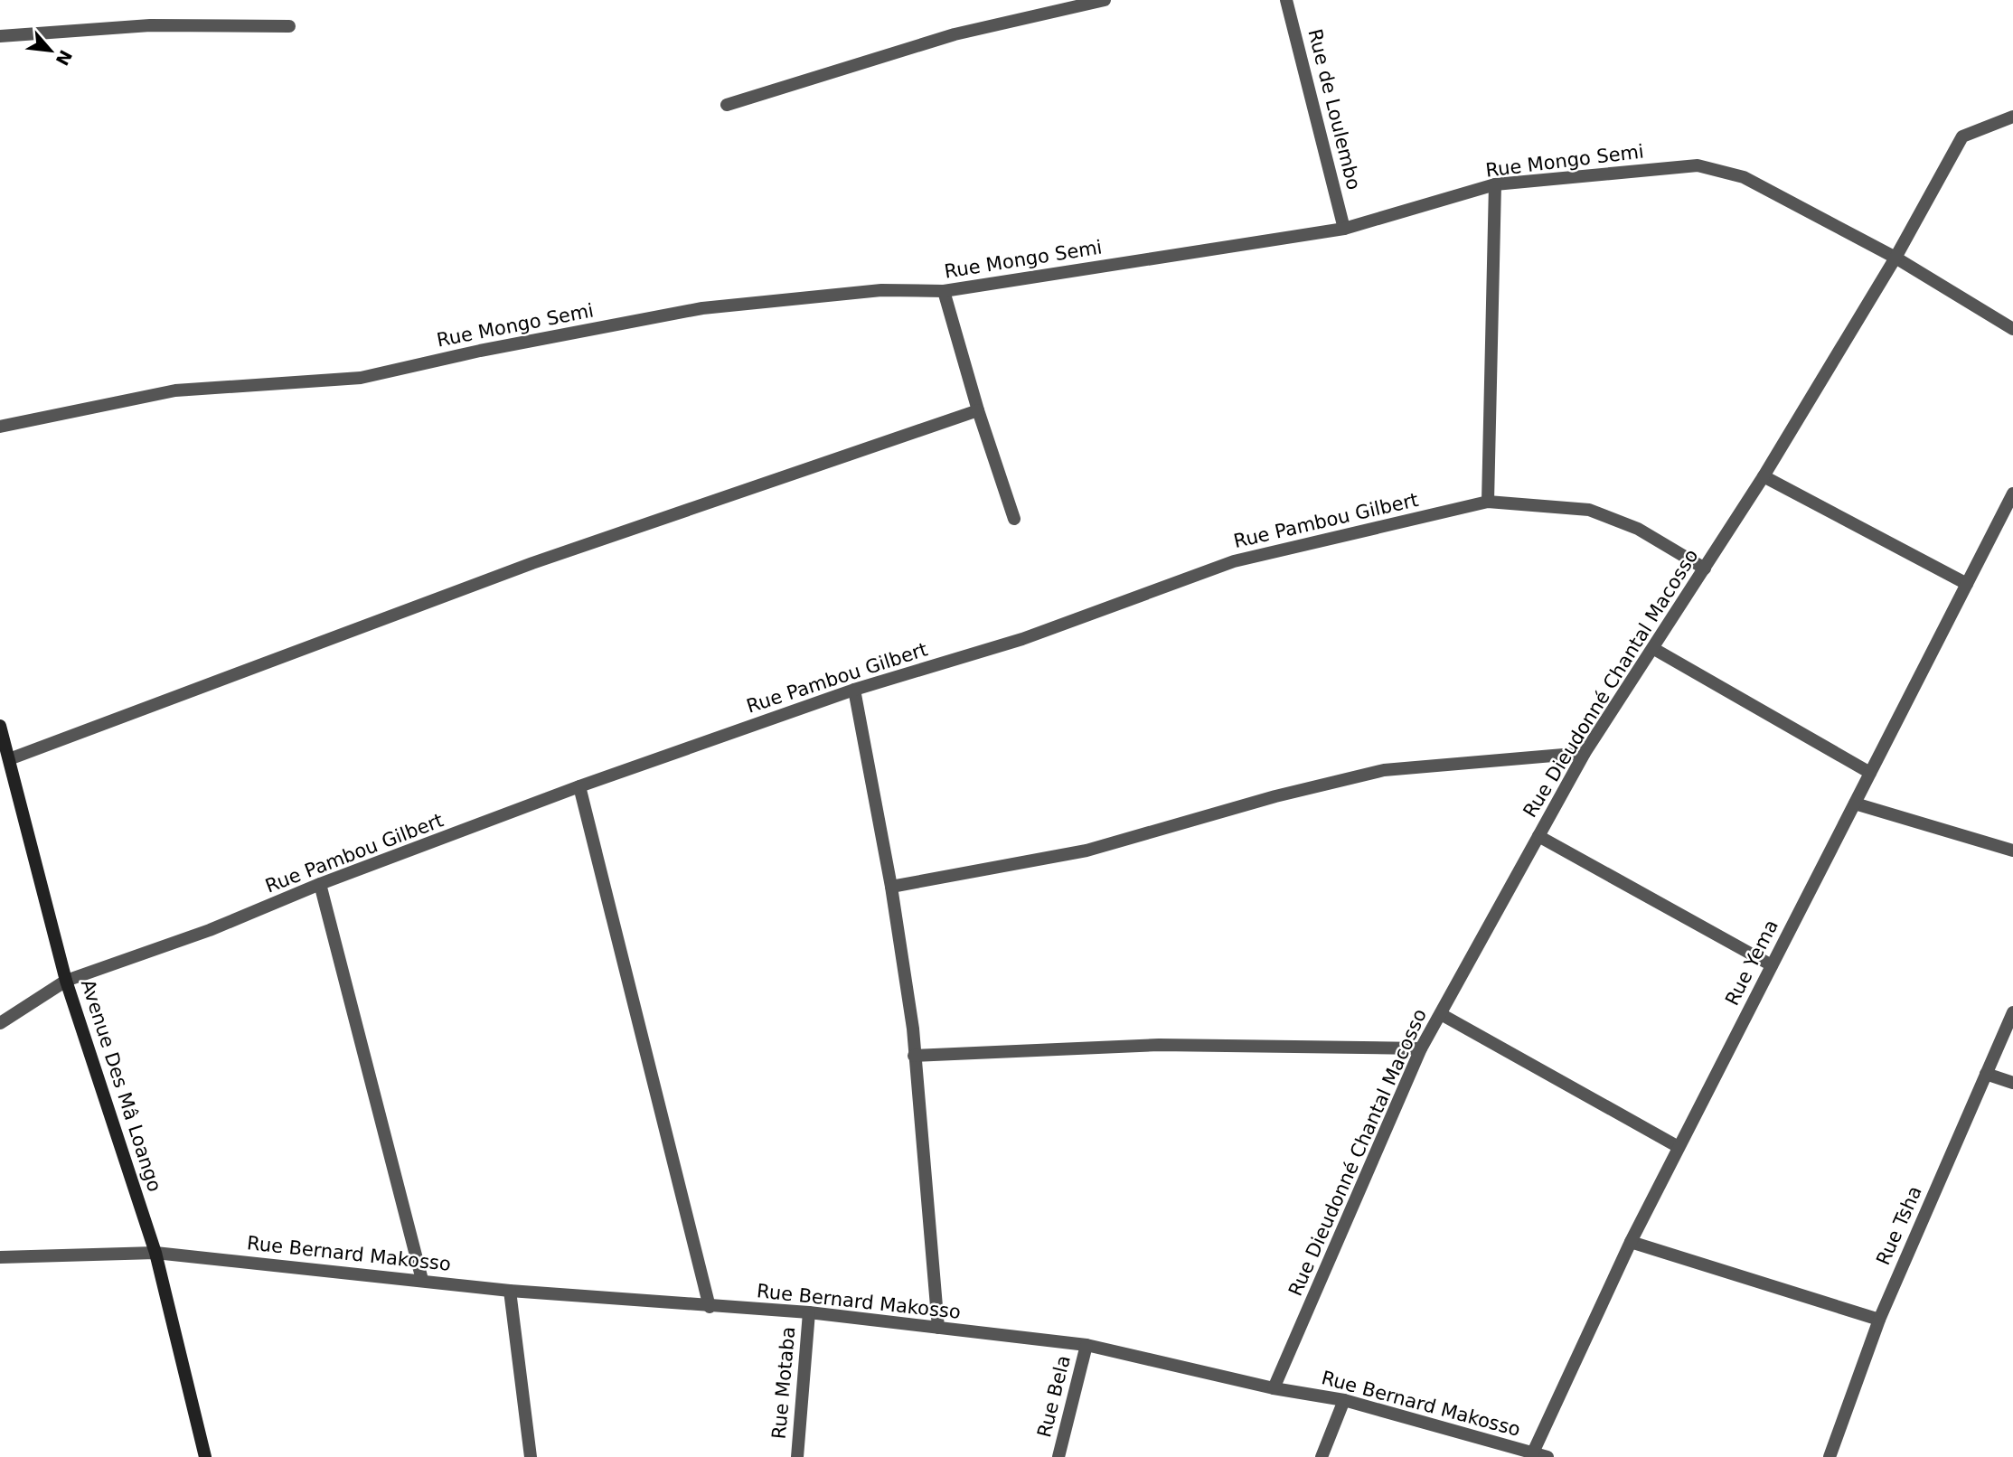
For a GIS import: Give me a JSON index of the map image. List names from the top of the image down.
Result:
{
  "streets": {
    "main road": ["Avenue Des Mâ Loango"],
    "street": [
      "Rue de Loulembo",
      "Rue Mongo Semi",
      "Rue Pambou Gilbert",
      "Rue Dieudonné Chantal Macosso",
      "Rue Yema",
      "Rue Tsha",
      "Rue Bernard Makosso",
      "Rue Motaba",
      "Rue Bela"
    ]
  },
  "crossings": [
    ["Rue de Loulembo", "Rue Mongo Semi"],
    ["Rue Mongo Semi", "Rue Dieudonné Chantal Macosso"],
    ["Rue Pambou Gilbert", "Rue Dieudonné Chantal Macosso"],
    ["Rue Pambou Gilbert", "Avenue Des Mâ Loango"],
    ["Rue Dieudonné Chantal Macosso", "Rue Bernard Makosso"],
    ["Rue Yema", "Rue Bernard Makosso"],
    ["Avenue Des Mâ Loango", "Rue Bernard Makosso"],
    ["Rue Bernard Makosso", "Rue Motaba"],
    ["Rue Bernard Makosso", "Rue Bela"]
  ],
  "north": "bottom right"
}
